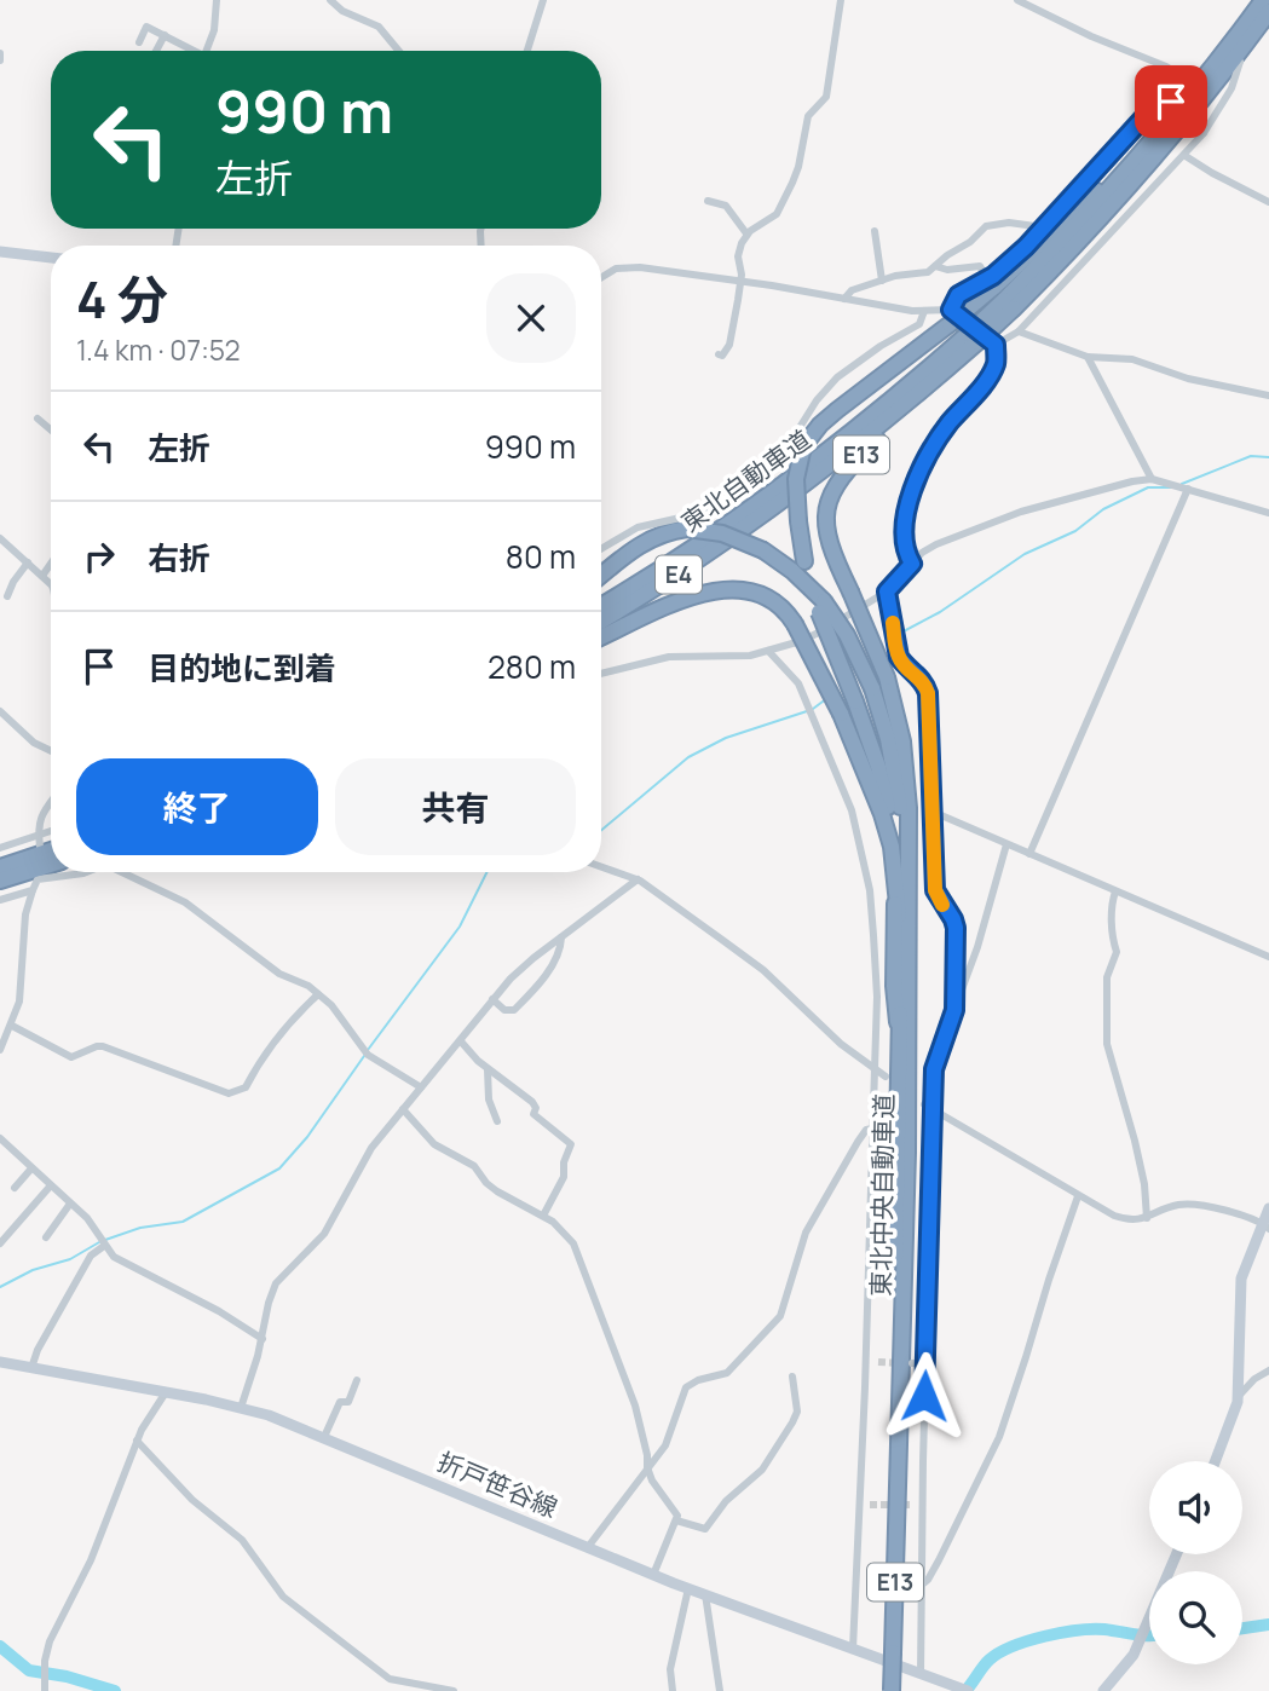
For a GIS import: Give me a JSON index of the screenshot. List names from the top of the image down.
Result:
{
  "streets": {
    "highway": [
      "E13",
      "東北自動車道",
      "E4",
      "東北中央自動車道"
    ],
    "main road": ["折戸笹谷線"]
  },
  "crossings": [
    ["E13", "東北自動車道"],
    ["E13", "東北中央自動車道"]
  ],
  "page": {
    "turn": ["990 m", "左折"],
    "heading": ["4 分", "1.4 km · 07:52"],
    "list": [
      {
        "name": "左折",
        "value": "990 m"
      },
      {
        "name": "右折",
        "value": "80 m"
      },
      {
        "name": "目的地に到着",
        "value": "280 m"
      }
    ],
    "buttons": ["終了", "共有"]
  }
}
